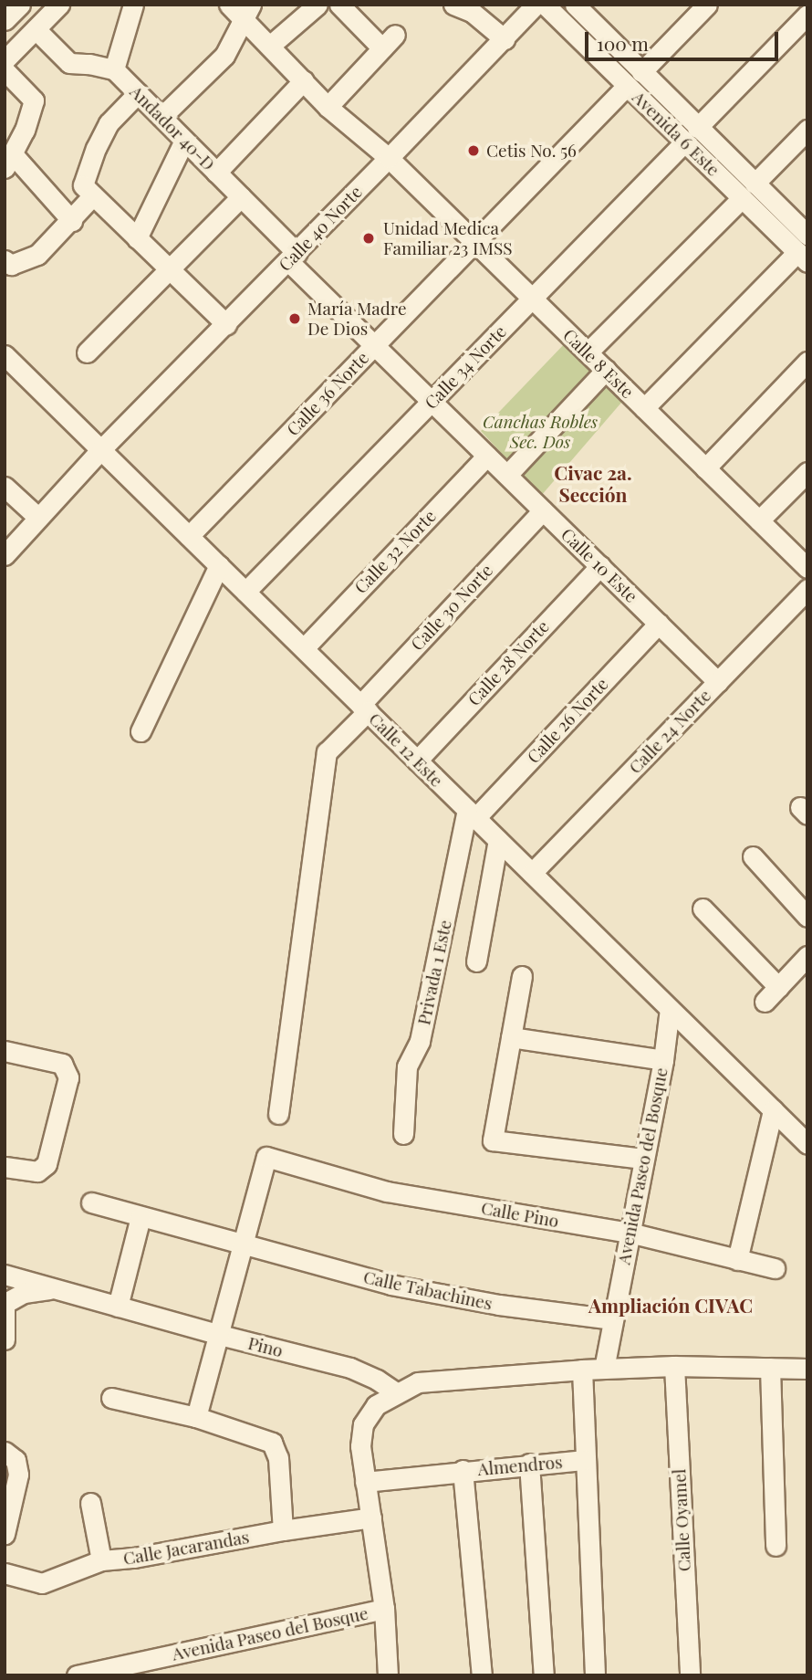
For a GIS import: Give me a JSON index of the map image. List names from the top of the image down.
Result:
{
  "streets": {
    "street": [
      "Andador 40-D",
      "Avenida 6 Este",
      "Calle 40 Norte",
      "Calle 8 Este",
      "Calle 34 Norte",
      "Calle 36 Norte",
      "Calle 32 Norte",
      "Calle 10 Este",
      "Calle 30 Norte",
      "Calle 28 Norte",
      "Calle 26 Norte",
      "Calle 24 Norte",
      "Calle 12 Este",
      "Privada 1 Este",
      "Avenida Paseo del Bosque",
      "Calle Pino",
      "Calle Tabachines",
      "Pino",
      "Almendros",
      "Calle Oyamel",
      "Calle Jacarandas"
    ]
  },
  "crossings": [
    ["Andador 40-D", "Calle 40 Norte"],
    ["Andador 40-D", "Calle 10 Este"],
    ["Avenida 6 Este", "Calle 34 Norte"],
    ["Avenida 6 Este", "Calle 36 Norte"],
    ["Calle 40 Norte", "Calle 8 Este"],
    ["Calle 40 Norte", "Calle 10 Este"],
    ["Calle 40 Norte", "Calle 12 Este"],
    ["Calle 8 Este", "Calle 34 Norte"],
    ["Calle 8 Este", "Calle 36 Norte"],
    ["Calle 34 Norte", "Calle 10 Este"],
    ["Calle 34 Norte", "Calle 12 Este"],
    ["Calle 36 Norte", "Calle 10 Este"],
    ["Calle 36 Norte", "Calle 12 Este"],
    ["Calle 32 Norte", "Calle 10 Este"],
    ["Calle 32 Norte", "Calle 12 Este"],
    ["Calle 10 Este", "Calle 30 Norte"],
    ["Calle 10 Este", "Calle 28 Norte"],
    ["Calle 10 Este", "Calle 26 Norte"],
    ["Calle 10 Este", "Calle 24 Norte"],
    ["Calle 30 Norte", "Calle 12 Este"],
    ["Calle 28 Norte", "Calle 12 Este"],
    ["Calle 26 Norte", "Calle 12 Este"],
    ["Calle 26 Norte", "Privada 1 Este"],
    ["Calle 24 Norte", "Calle 12 Este"],
    ["Calle 12 Este", "Privada 1 Este"],
    ["Calle 12 Este", "Avenida Paseo del Bosque"],
    ["Avenida Paseo del Bosque", "Calle Pino"],
    ["Avenida Paseo del Bosque", "Calle Tabachines"],
    ["Avenida Paseo del Bosque", "Pino"],
    ["Avenida Paseo del Bosque", "Almendros"],
    ["Avenida Paseo del Bosque", "Calle Jacarandas"],
    ["Calle Pino", "Calle Tabachines"]
  ],
  "districts": ["Civac 2a. Sección", "Ampliación CIVAC"],
  "parks": ["Canchas Robles Sec. Dos"],
  "places": ["Cetis No. 56", "Unidad Medica Familiar 23 IMSS", "María Madre De Dios"],
  "scale_bar": "100 m"
}
